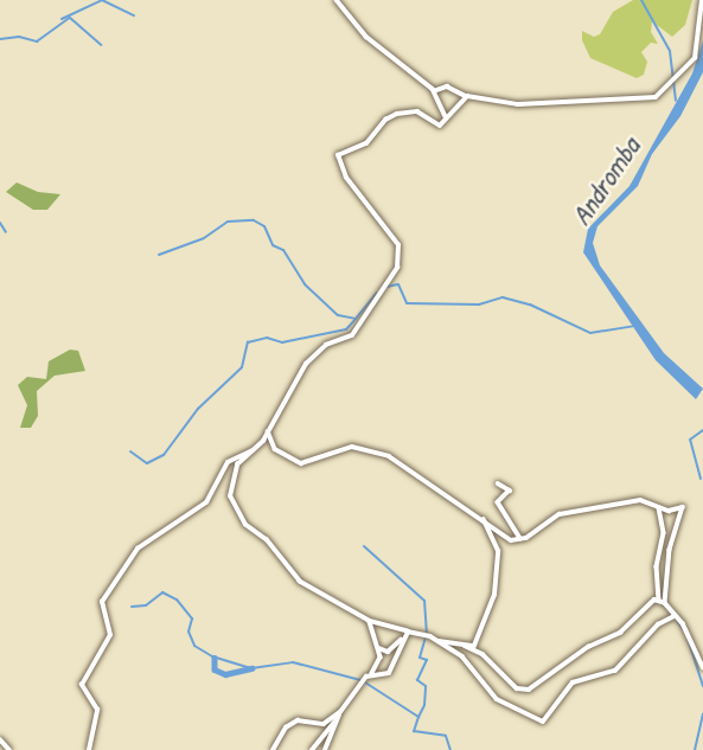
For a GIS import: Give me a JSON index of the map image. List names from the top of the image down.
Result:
{
  "water": ["Andromba"]
}
